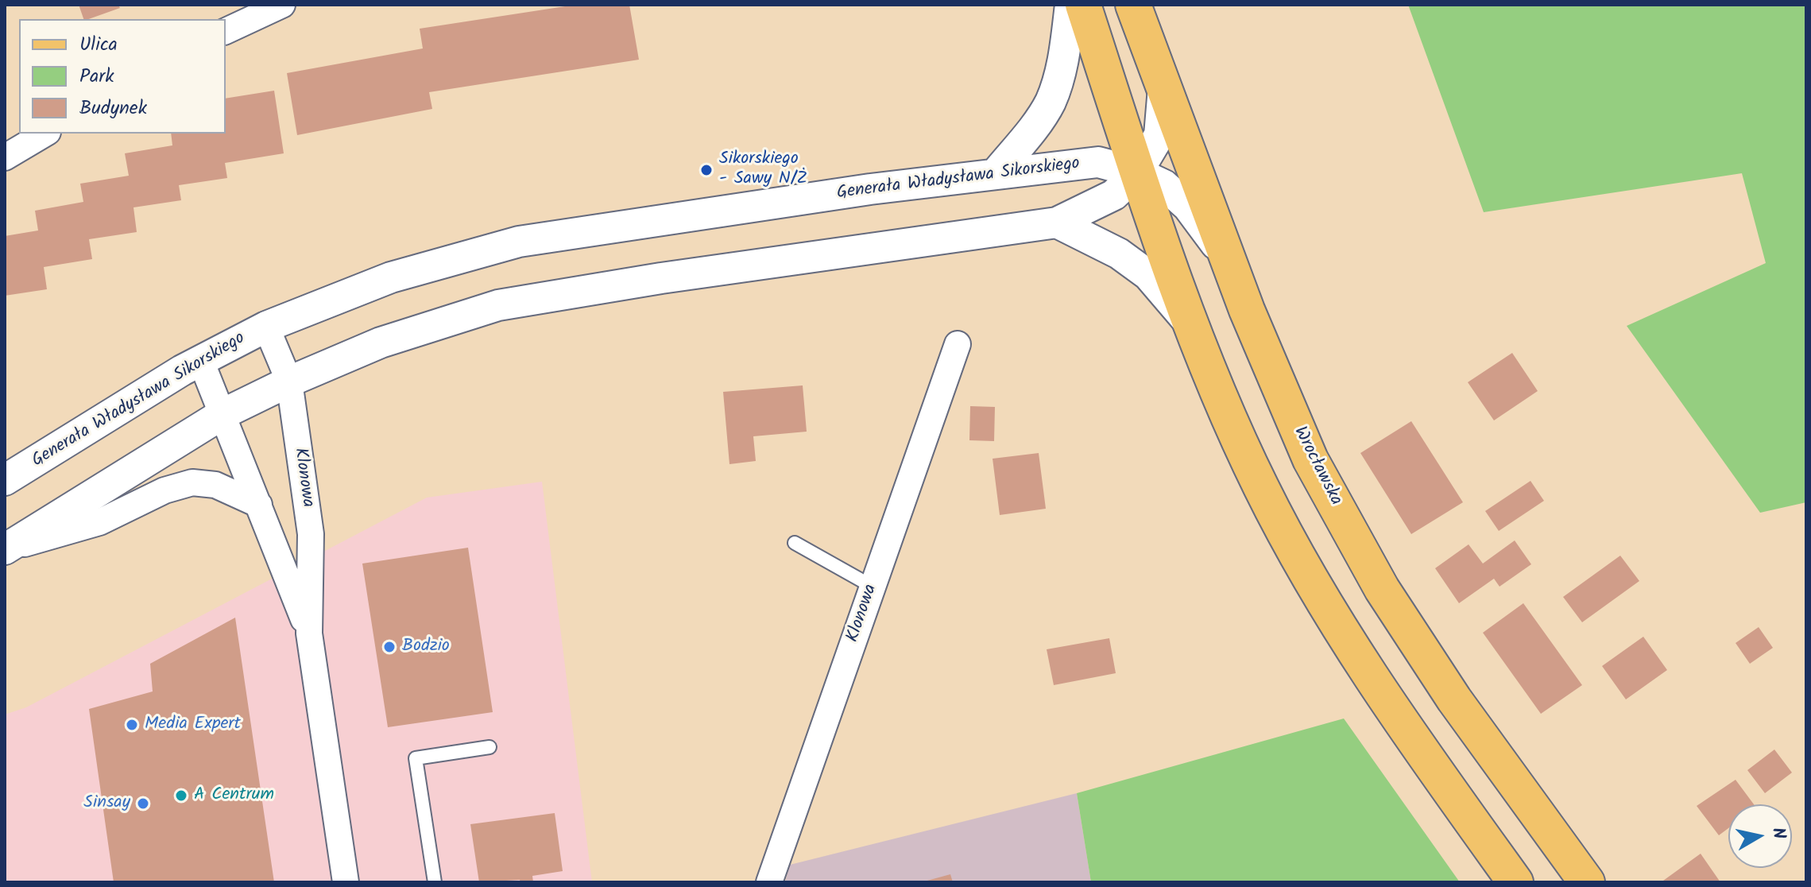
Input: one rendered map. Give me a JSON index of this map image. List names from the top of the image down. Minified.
{"streets":{"main road":["Wrocławska"],"street":["Generała Władysława Sikorskiego","Klonowa"]},"crossings":[["Generała Władysława Sikorskiego","Wrocławska"],["Generała Władysława Sikorskiego","Klonowa"]],"places":["Sikorskiego - Sawy N/Ż","Bodzio","Media Expert","A Centrum","Sinsay"],"legend":["Ulica","Park","Budynek"],"north":"right"}
